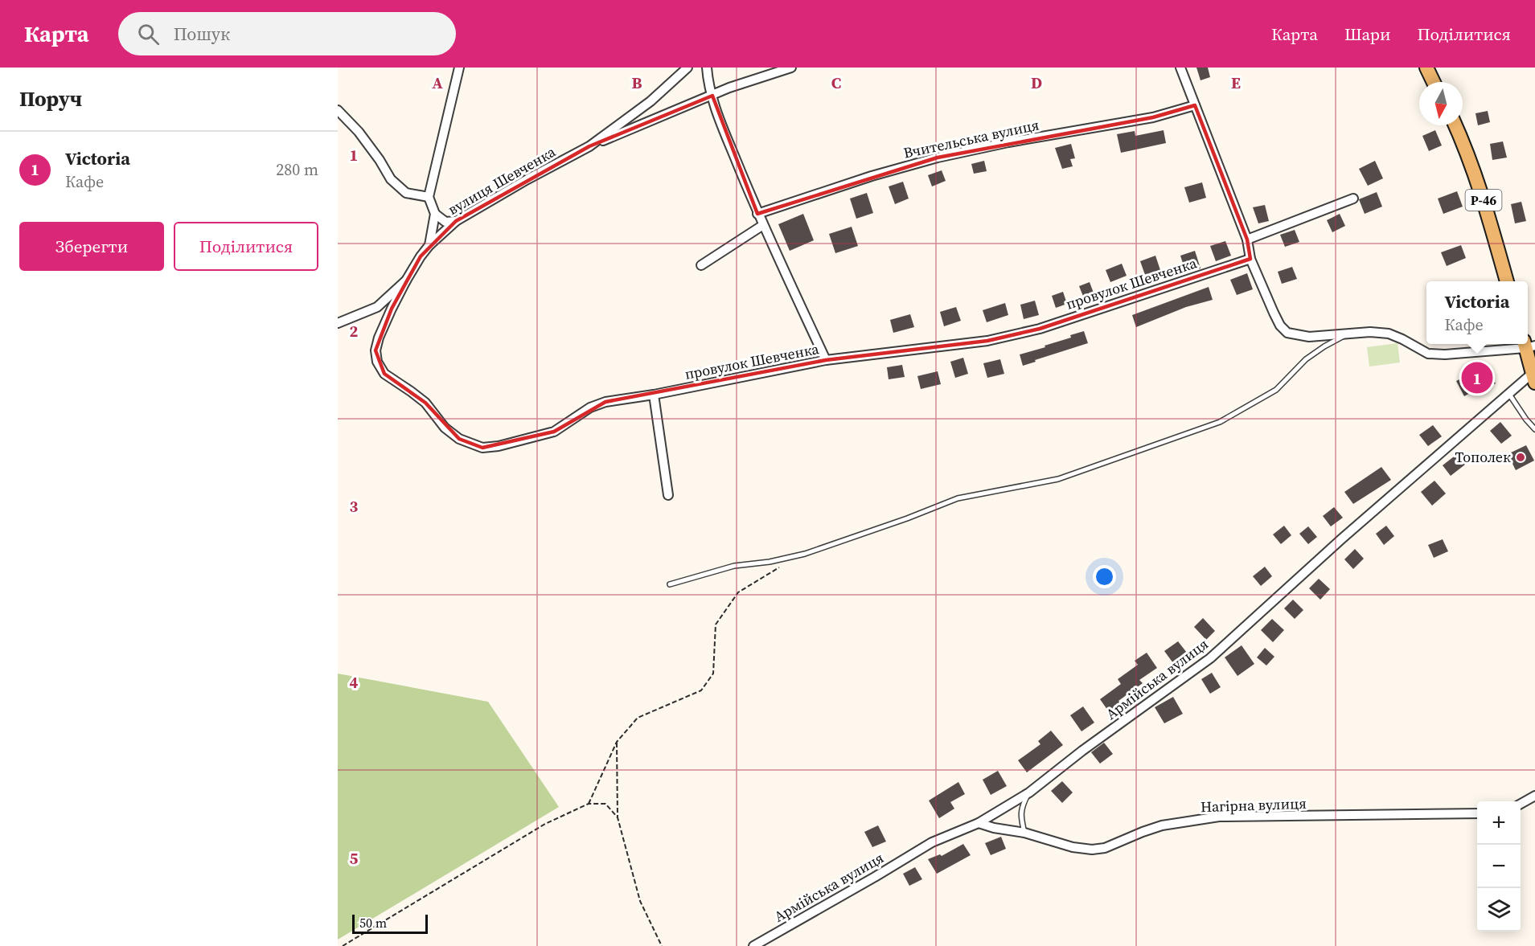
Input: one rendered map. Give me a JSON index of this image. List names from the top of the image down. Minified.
{"streets":{"main road":["Р-46"],"street":["Вчительська вулиця","вулиця Шевченка","провулок Шевченка","Армійська вулиця","Нагірна вулиця"]},"crossings":[["вулиця Шевченка","провулок Шевченка"],["Армійська вулиця","Нагірна вулиця"]],"places":["Тополек"],"scale_bar":"50 m","north":"bottom","page":{"header":"Карта","search":"Пошук","nav":["Карта","Шари","Поділитися"],"heading":"Поруч","list":[{"mark":"1","name":"Victoria","note":"Кафе","value":"280 m"}],"buttons":["Зберегти","Поділитися"],"popup":["Victoria","Кафе"],"pins":"1","map_buttons":["+","−"],"scale":"50 m"},"grid":{"columns":["A","B","C","D","E"],"rows":["1","2","3","4","5"]}}
